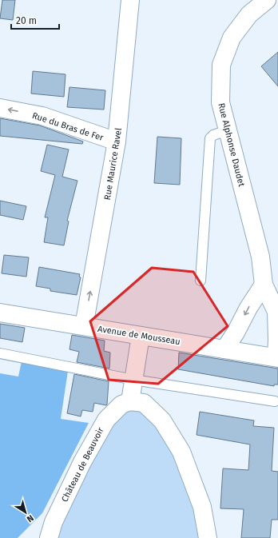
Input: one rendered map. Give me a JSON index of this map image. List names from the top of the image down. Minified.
{"streets":{"street":["Rue du Bras de Fer","Rue Alphonse Daudet","Rue Maurice Ravel","Avenue de Mousseau","Château de Beauvoir"]},"crossings":[["Rue du Bras de Fer","Rue Maurice Ravel"],["Rue Alphonse Daudet","Avenue de Mousseau"],["Rue Maurice Ravel","Avenue de Mousseau"]],"one_way":["Rue du Bras de Fer","Rue Maurice Ravel"],"scale_bar":"20 m","north":"bottom right"}
